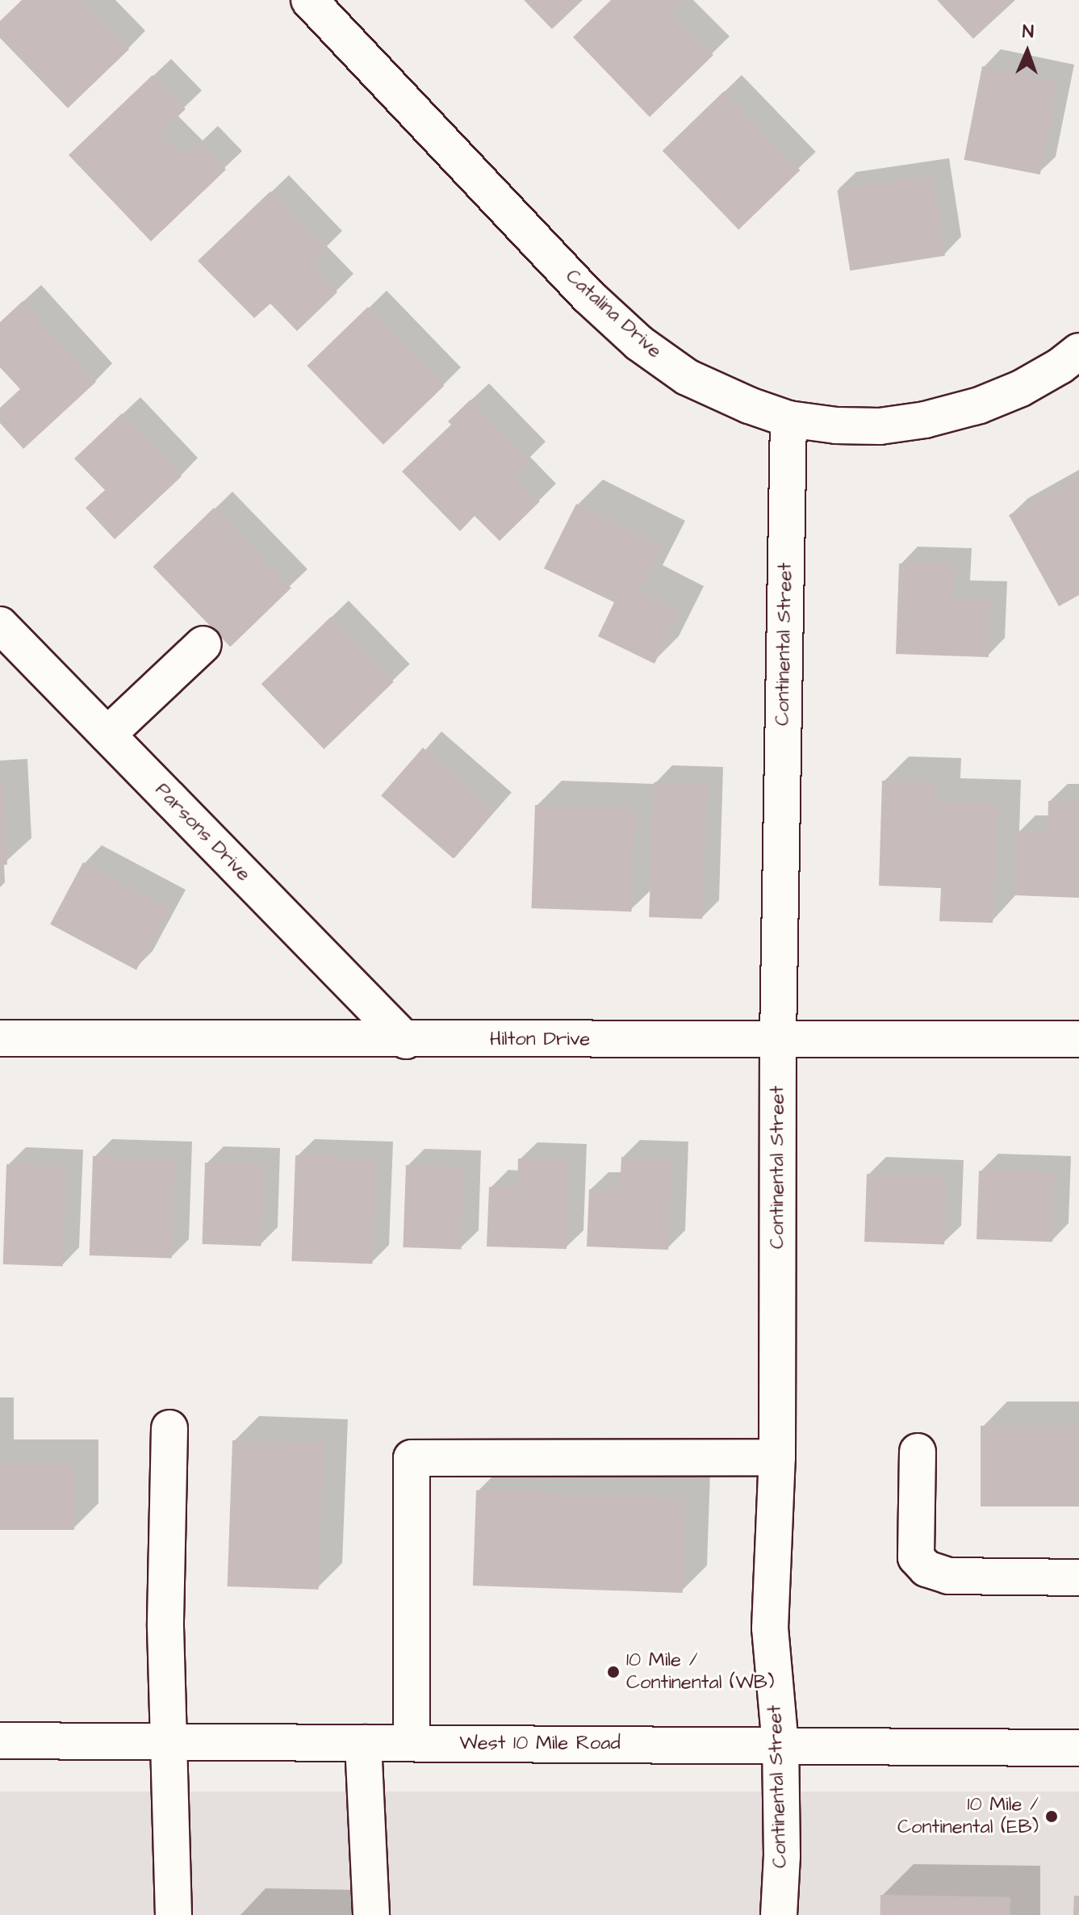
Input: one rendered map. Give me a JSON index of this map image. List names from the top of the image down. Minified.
{"streets":{"street":["Catalina Drive","Continental Street","Parsons Drive","Hilton Drive","West 10 Mile Road"]},"crossings":[["Catalina Drive","Continental Street"],["Continental Street","Hilton Drive"],["Continental Street","West 10 Mile Road"],["Parsons Drive","Hilton Drive"]],"places":["10 Mile / Continental (WB)","10 Mile / Continental (EB)"],"north":"top"}
